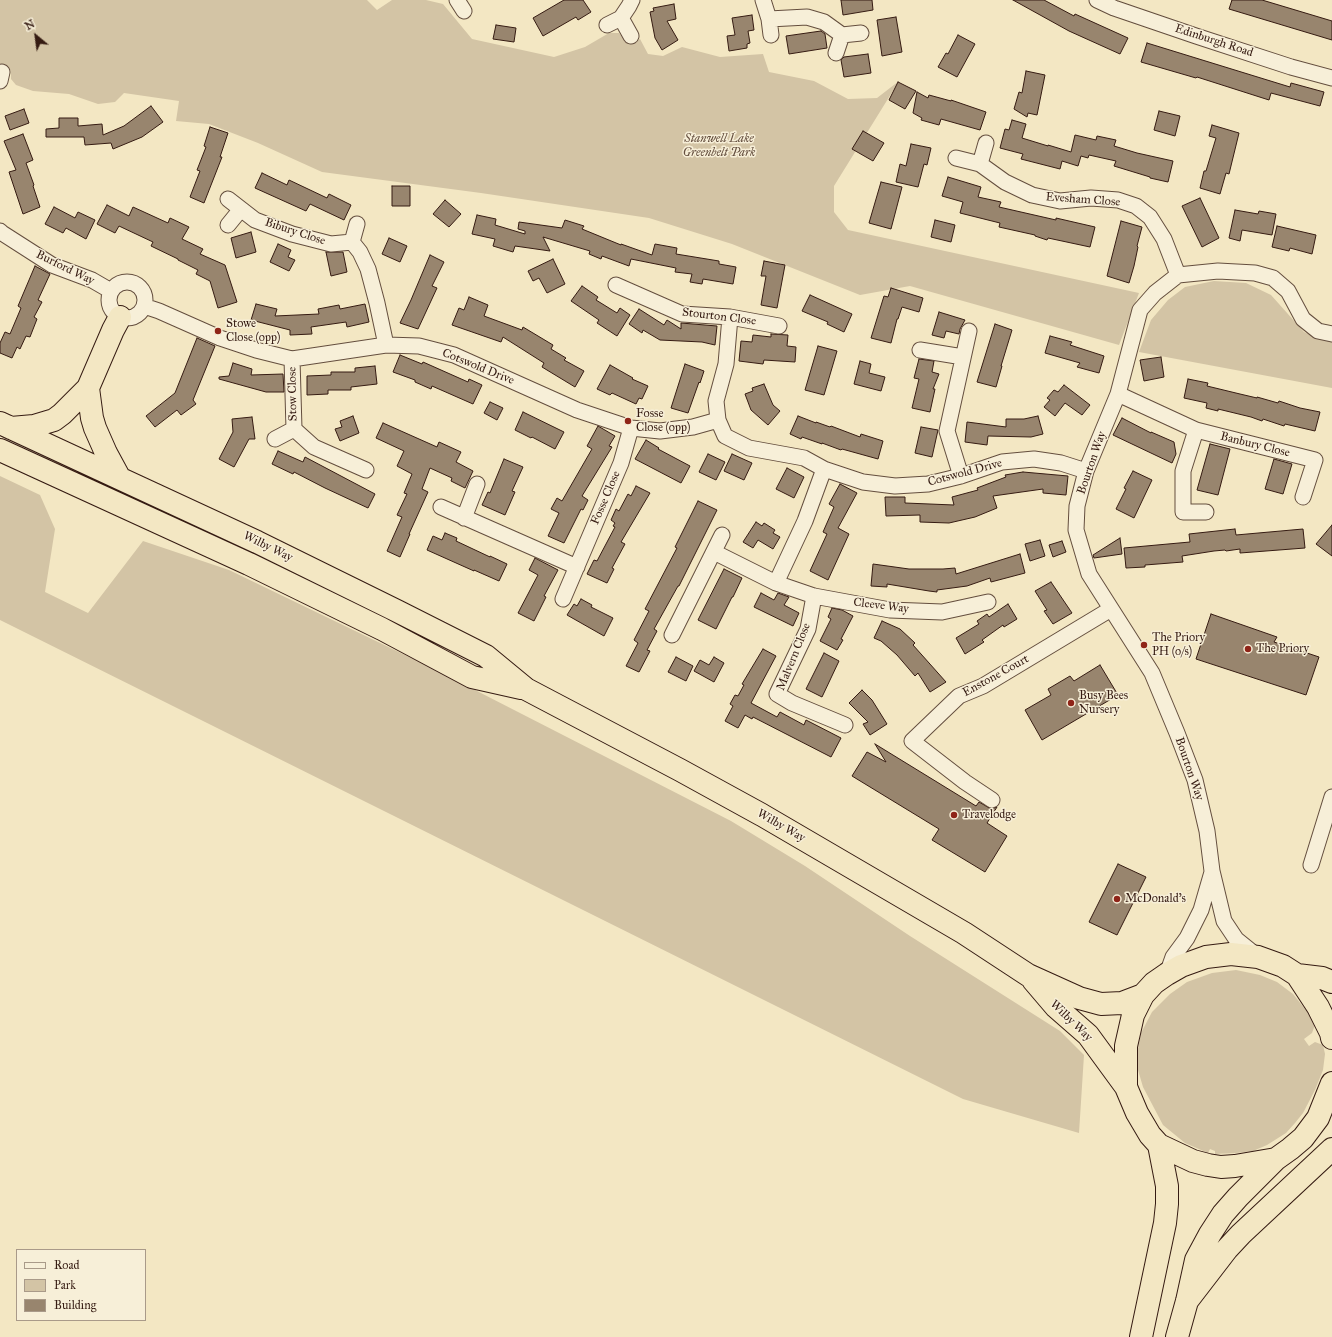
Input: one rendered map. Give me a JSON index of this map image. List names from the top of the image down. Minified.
{"streets":{"highway":["Wilby Way"],"street":["Edinburgh Road","Evesham Close","Bibury Close","Burford Way","Stourton Close","Cotswold Drive","Stow Close","Banbury Close","Bourton Way","Fosse Close","Cleeve Way","Malvern Close","Enstone Court"]},"crossings":[["Evesham Close","Bourton Way"],["Burford Way","Cotswold Drive"],["Stourton Close","Cotswold Drive"],["Cotswold Drive","Stow Close"],["Cotswold Drive","Bourton Way"],["Cotswold Drive","Fosse Close"],["Banbury Close","Bourton Way"],["Bourton Way","Enstone Court"],["Cleeve Way","Malvern Close"]],"parks":["Stanwell Lake Greenbelt Park"],"places":["Stowe Close (opp)","Fosse Close (opp)","The Priory PH (o/s)","The Priory","Busy Bees Nursery","Travelodge","McDonald's"],"legend":["Road","Park","Building"],"north":"top left"}
